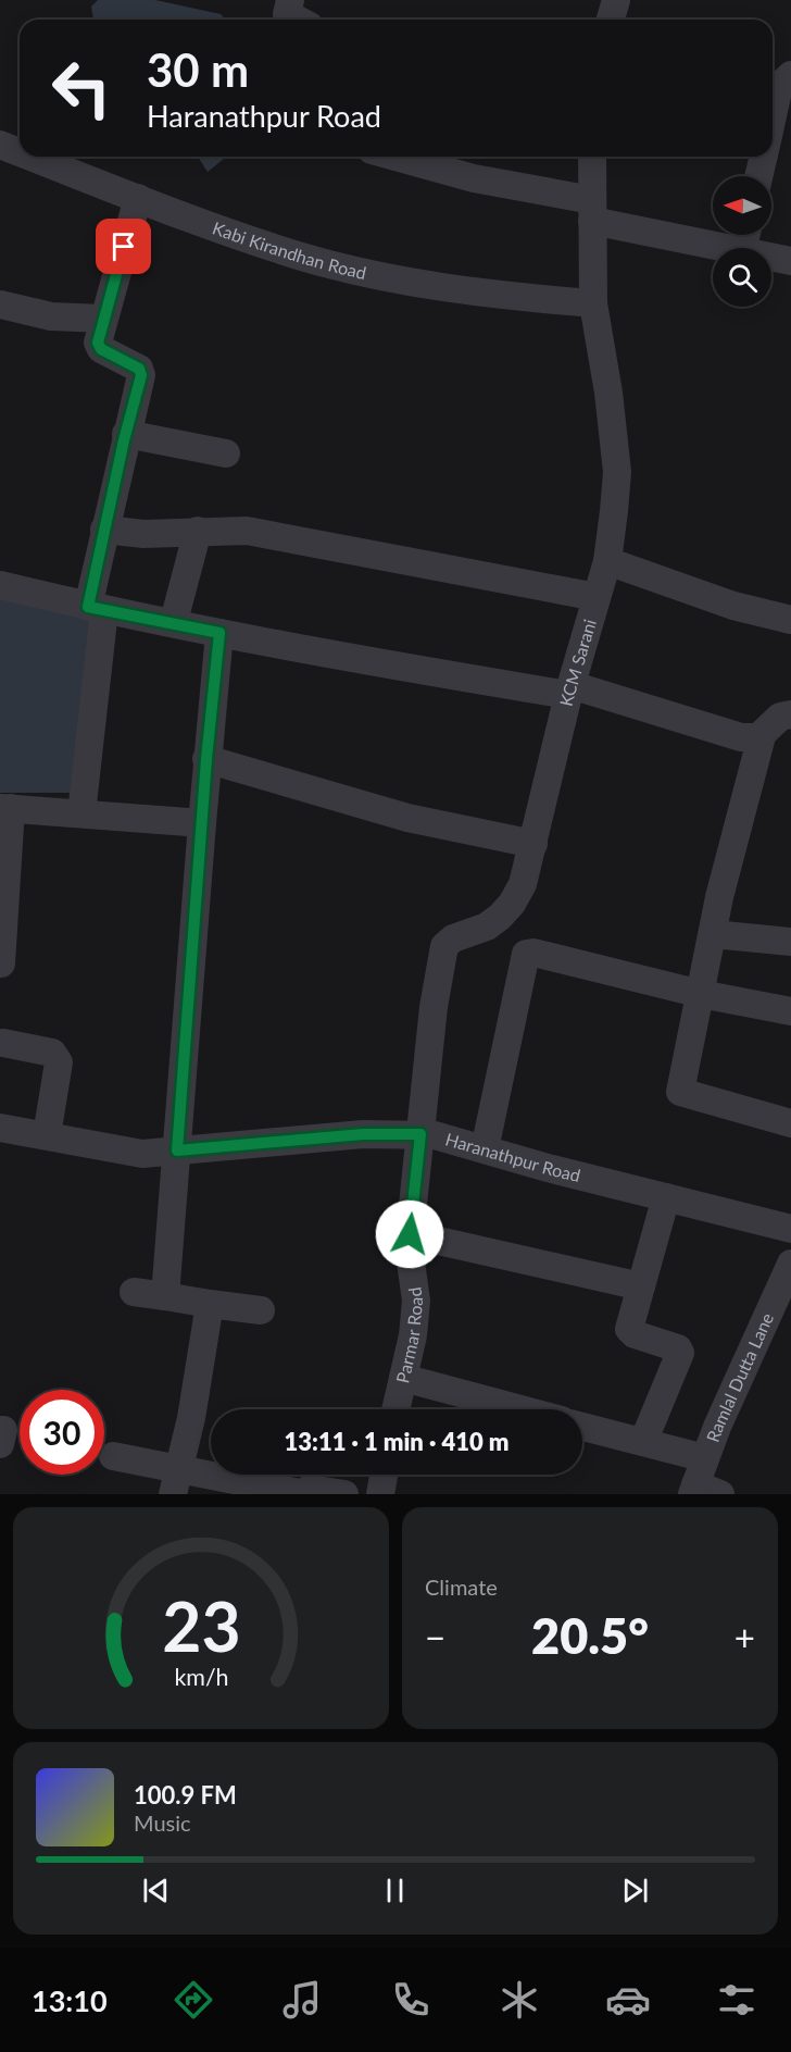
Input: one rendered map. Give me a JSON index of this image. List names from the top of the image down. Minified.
{"streets":{"street":["Kabi Kirandhan Road","KCM Sarani","Haranathpur Road","Parmar Road","Ramlal Dutta Lane"]},"crossings":[["Kabi Kirandhan Road","KCM Sarani"],["KCM Sarani","Haranathpur Road"],["KCM Sarani","Parmar Road"],["Haranathpur Road","Parmar Road"]],"north":"left","page":{"turn":["30 m","Haranathpur Road"],"limit":"30","trip":"13:11 · 1 min · 410 m","tile":"Climate","heat":["−","20.5°","+"],"song":["100.9 FM","Music"],"tabs":"13:10","gauge":["23","km/h"]}}
